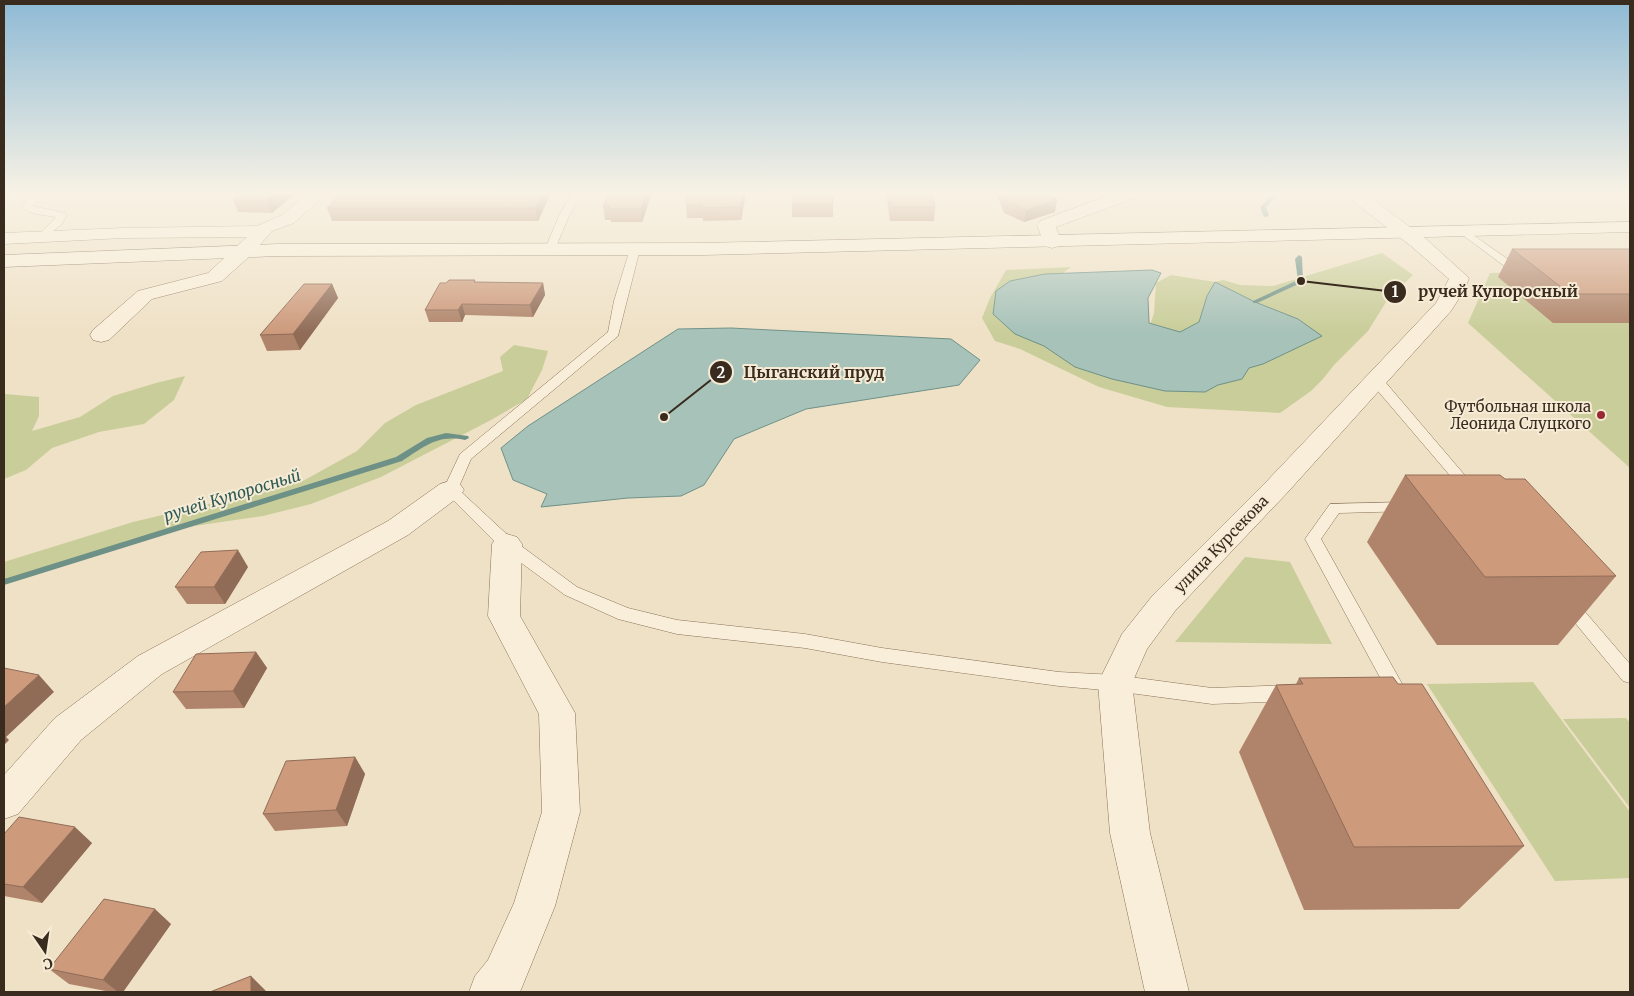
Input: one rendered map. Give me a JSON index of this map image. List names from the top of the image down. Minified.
{"streets":{"street":["улица Курсекова"]},"water":["ручей Купоросный"],"places":["ручей Купоросный","Футбольная школа Леонида Слуцкого","Цыганский пруд"],"north":"bottom"}
